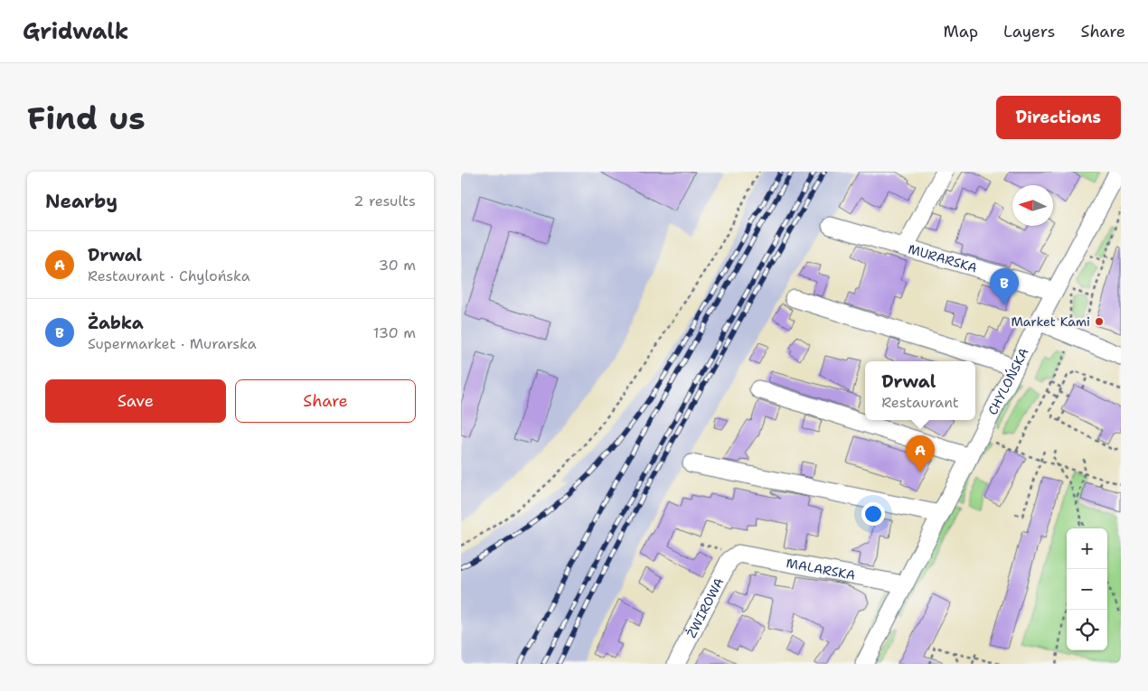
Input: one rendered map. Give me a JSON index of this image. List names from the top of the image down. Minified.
{"streets":{"street":["MURARSKA","CHYLOŃSKA","MALARSKA","ŻWIROWA"]},"crossings":[["MURARSKA","CHYLOŃSKA"],["CHYLOŃSKA","MALARSKA"],["MALARSKA","ŻWIROWA"]],"places":["Market Kami"],"north":"left","page":{"header":"Gridwalk","nav":["Map","Layers","Share"],"buttons":["Directions",["Save","Share"]],"title":"Find us","heading":["Nearby","2 results"],"list":[{"mark":"A","name":"Drwal","note":"Restaurant · Chylońska","value":"30 m"},{"mark":"B","name":"Żabka","note":"Supermarket · Murarska","value":"130 m"}],"pins":["B","A"],"popup":["Drwal","Restaurant"],"map_buttons":["+","−"]}}
